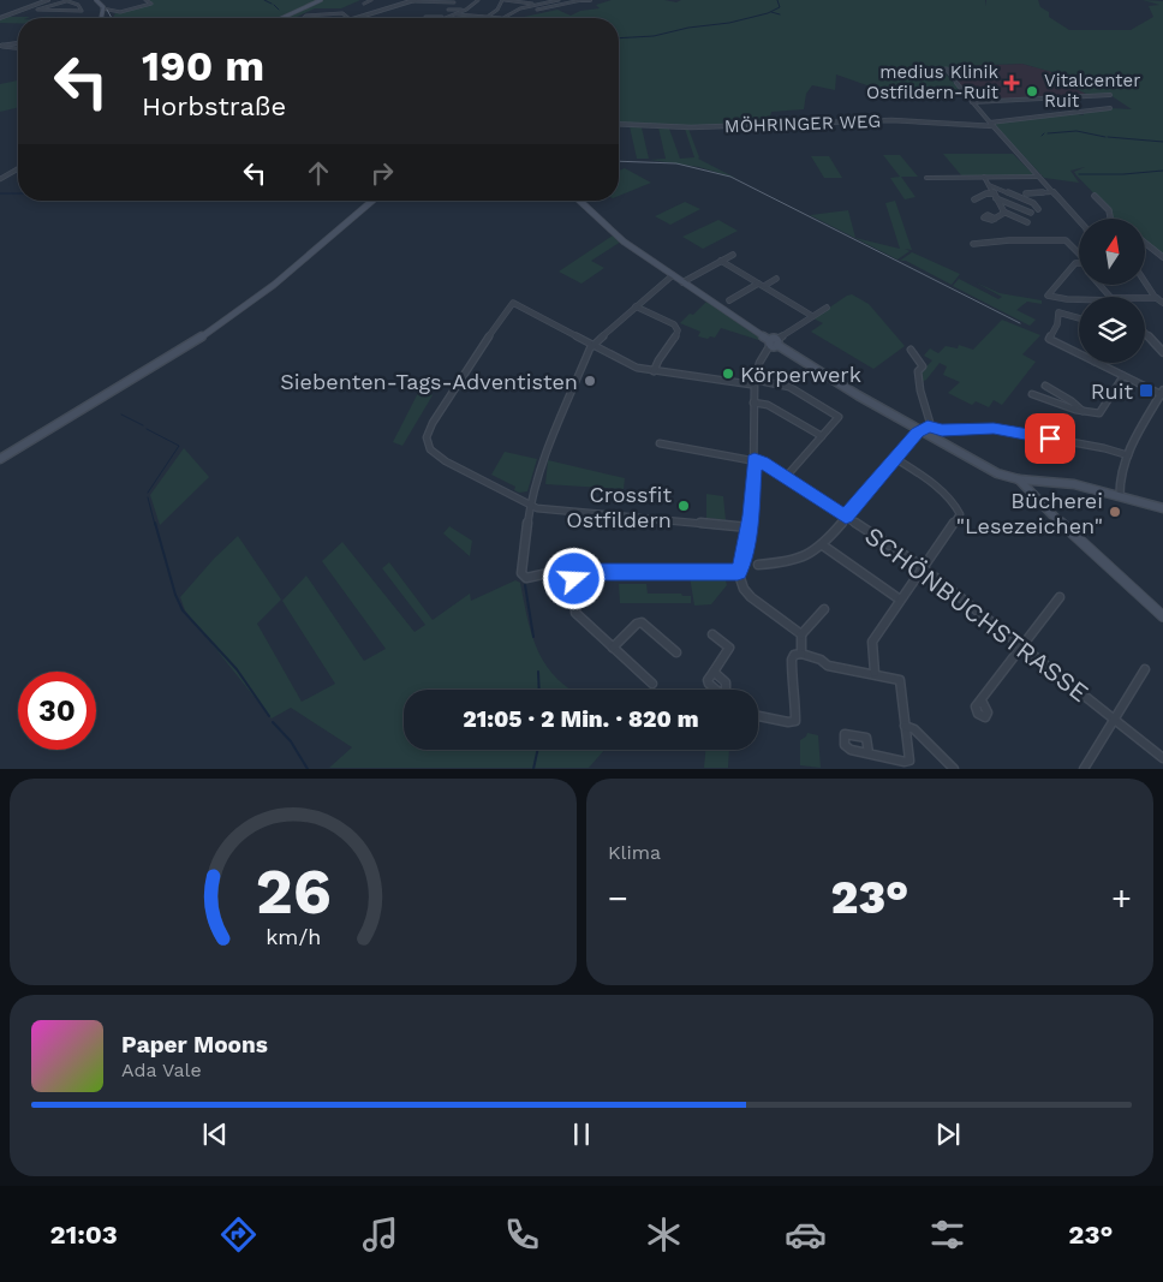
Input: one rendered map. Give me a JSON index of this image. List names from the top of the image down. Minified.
{"streets":{"street":["MÖHRINGER WEG","SCHÖNBUCHSTRASSE"]},"places":{"health":["medius Klinik Ostfildern-Ruit"],"other":["Vitalcenter Ruit","Körperwerk","Siebenten-Tags-Adventisten","Crossfit Ostfildern","Bücherei \"Lesezeichen\""],"transit":["Ruit"]},"north":"top","page":{"turn":["190 m","Horbstraße"],"limit":"30","trip":"21:05 · 2 Min. · 820 m","tile":"Klima","heat":["−","23°","+"],"song":["Paper Moons","Ada Vale"],"tabs":["21:03","23°"],"gauge":["26","km/h"]}}
